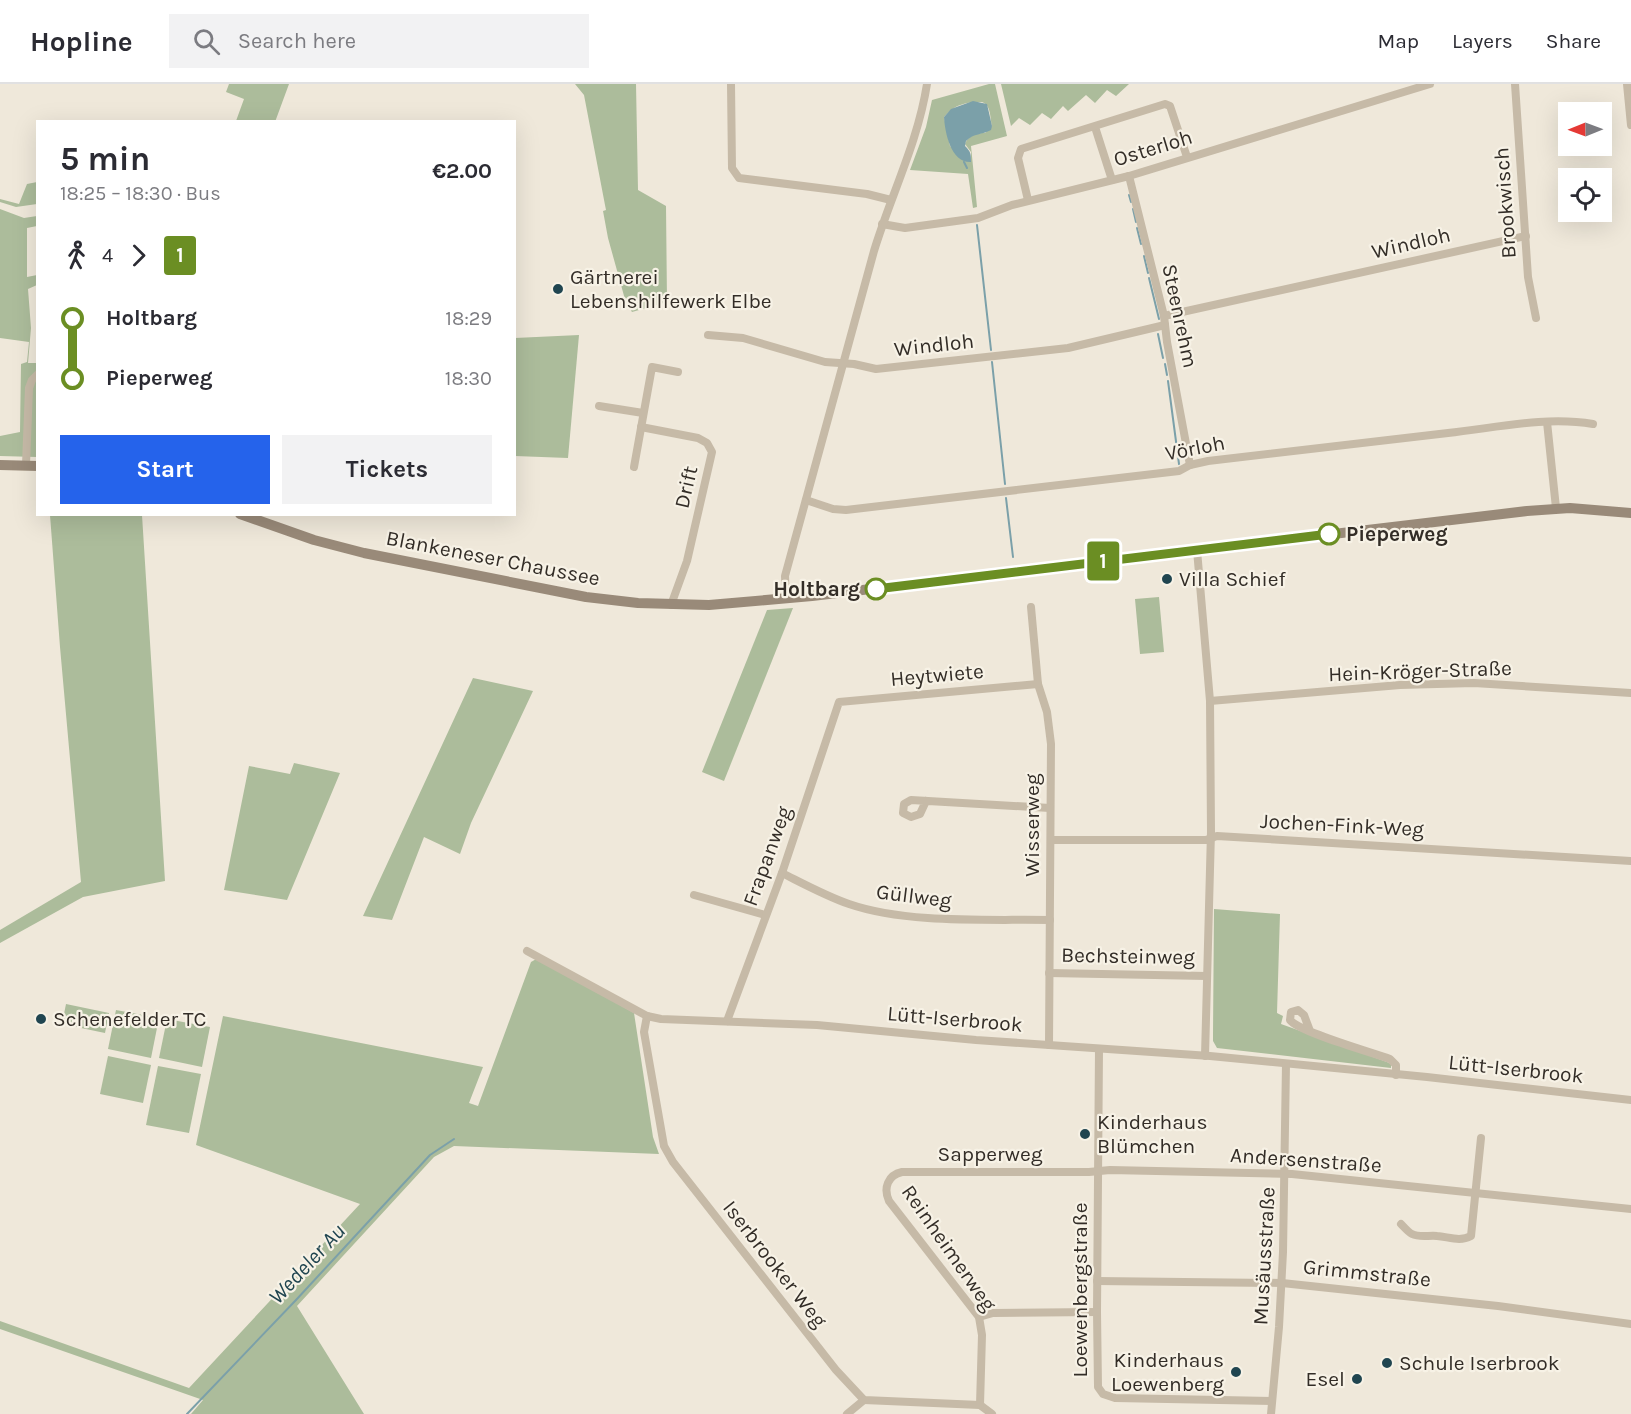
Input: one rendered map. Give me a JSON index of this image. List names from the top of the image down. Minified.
{"streets":{"main road":["Blankeneser Chaussee"],"street":["Osterloh","Brookwisch","Windloh","Steenrehm","Vörloh","Drift","Hein-Kröger-Straße","Heytwiete","Wisserweg","Jochen-Fink-Weg","Frapanweg","Güllweg","Bechsteinweg","Lütt-Iserbrook","Sapperweg","Andersenstraße","Reinheimerweg","Musäusstraße","Iserbrooker Weg","Grimmstraße","Loewenbergstraße"]},"crossings":[["Osterloh","Steenrehm"],["Brookwisch","Windloh"],["Windloh","Steenrehm"],["Steenrehm","Vörloh"],["Drift","Blankeneser Chaussee"],["Heytwiete","Wisserweg"],["Heytwiete","Frapanweg"],["Wisserweg","Jochen-Fink-Weg"],["Wisserweg","Güllweg"],["Wisserweg","Bechsteinweg"],["Wisserweg","Lütt-Iserbrook"],["Frapanweg","Güllweg"],["Frapanweg","Lütt-Iserbrook"],["Lütt-Iserbrook","Musäusstraße"],["Lütt-Iserbrook","Iserbrooker Weg"],["Lütt-Iserbrook","Loewenbergstraße"],["Sapperweg","Andersenstraße"],["Sapperweg","Reinheimerweg"],["Sapperweg","Loewenbergstraße"],["Andersenstraße","Musäusstraße"],["Andersenstraße","Loewenbergstraße"],["Musäusstraße","Grimmstraße"],["Musäusstraße","Loewenbergstraße"],["Grimmstraße","Loewenbergstraße"]],"water":["Wedeler Au"],"places":["Gärtnerei Lebenshilfewerk Elbe","Pieperweg","Villa Schief","Holtbarg","Schenefelder TC","Kinderhaus Blümchen","Schule Iserbrook","Kinderhaus Loewenberg","Esel"],"lines":["bus line 1"],"north":"left","page":{"header":"Hopline","search":"Search here","nav":["Map","Layers","Share"],"on_map":"1","heading":["5 min","18:25 – 18:30 · Bus","€2.00"],"legs":["4","1"],"list":[{"name":"Holtbarg","value":"18:29"},{"name":"Pieperweg","value":"18:30"}],"buttons":["Start","Tickets"]}}
